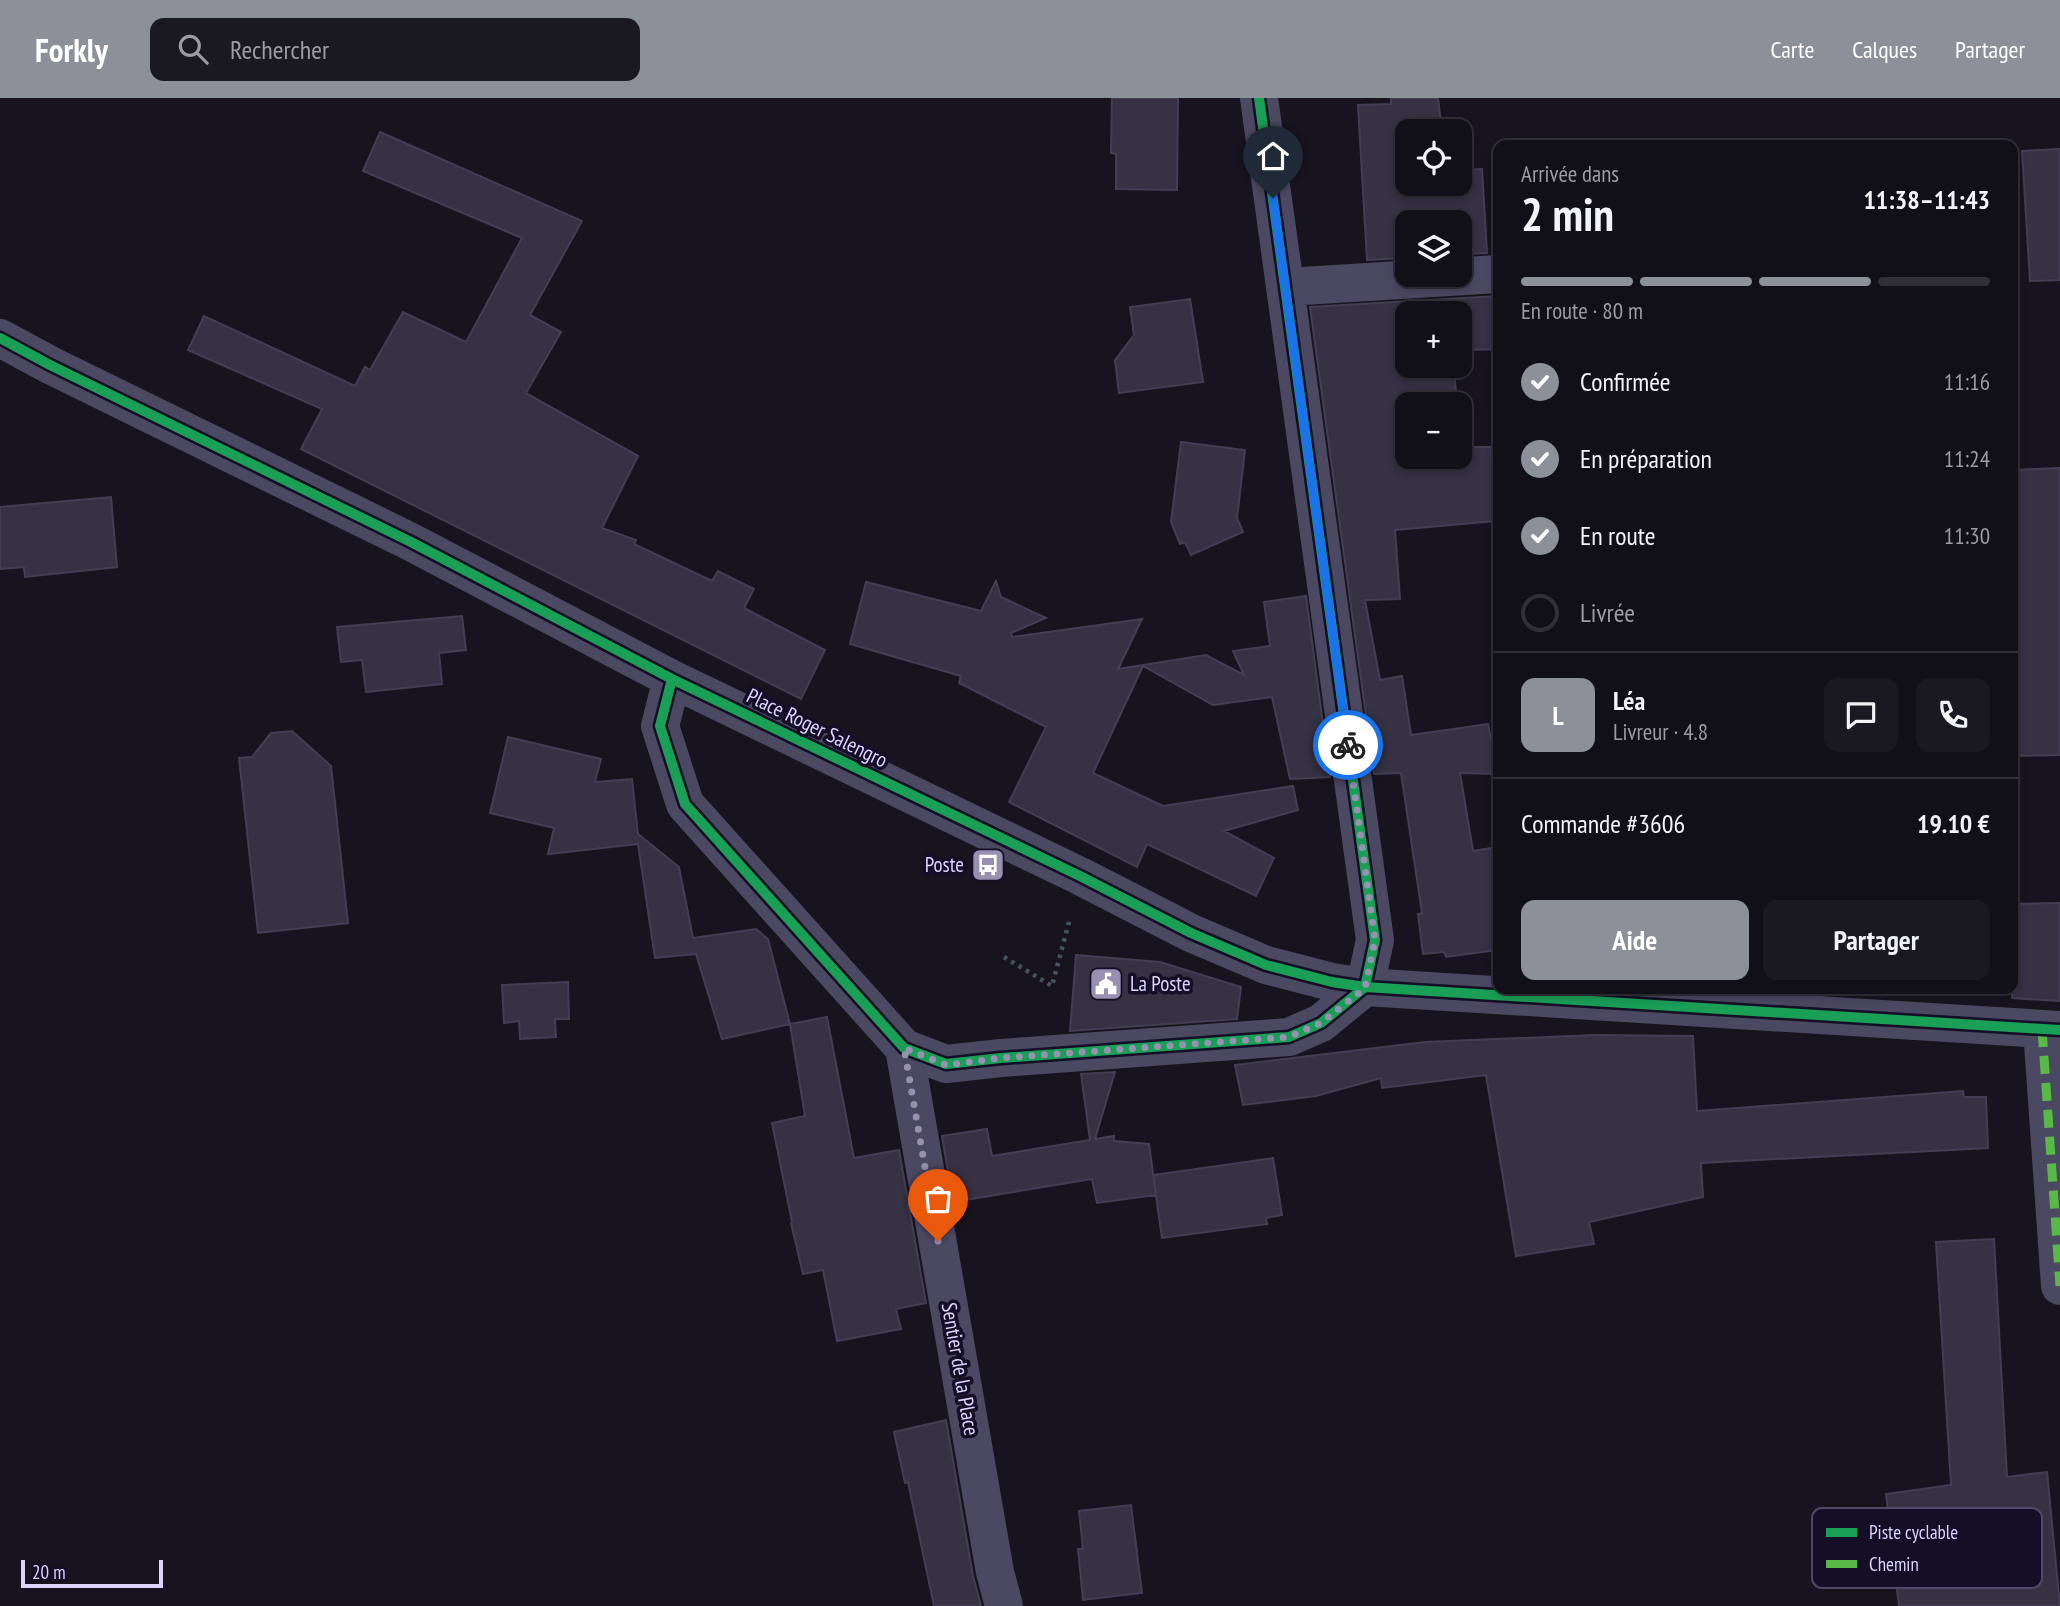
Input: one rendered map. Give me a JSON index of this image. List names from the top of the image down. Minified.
{"streets":{"street":["Place Roger Salengro","Sentier de la Place"]},"places":{"bus stop":["Poste"],"public building":["La Poste"]},"legend":["Piste cyclable","Chemin"],"scale_bar":"20 m","page":{"header":"Forkly","search":"Rechercher","nav":["Carte","Calques","Partager"],"map_buttons":["+","−"],"heading":["2 min","Arrivée dans","11:38–11:43"],"panel":["Léa","Livreur · 4.8","Commande #3606","19.10 €"],"bar":"En route · 80 m","list":[["Confirmée","11:16"],["En préparation","11:24"],["En route","11:30"],"Livrée"],"round":"L","buttons":["Aide","Partager"],"scale":"20 m"}}
